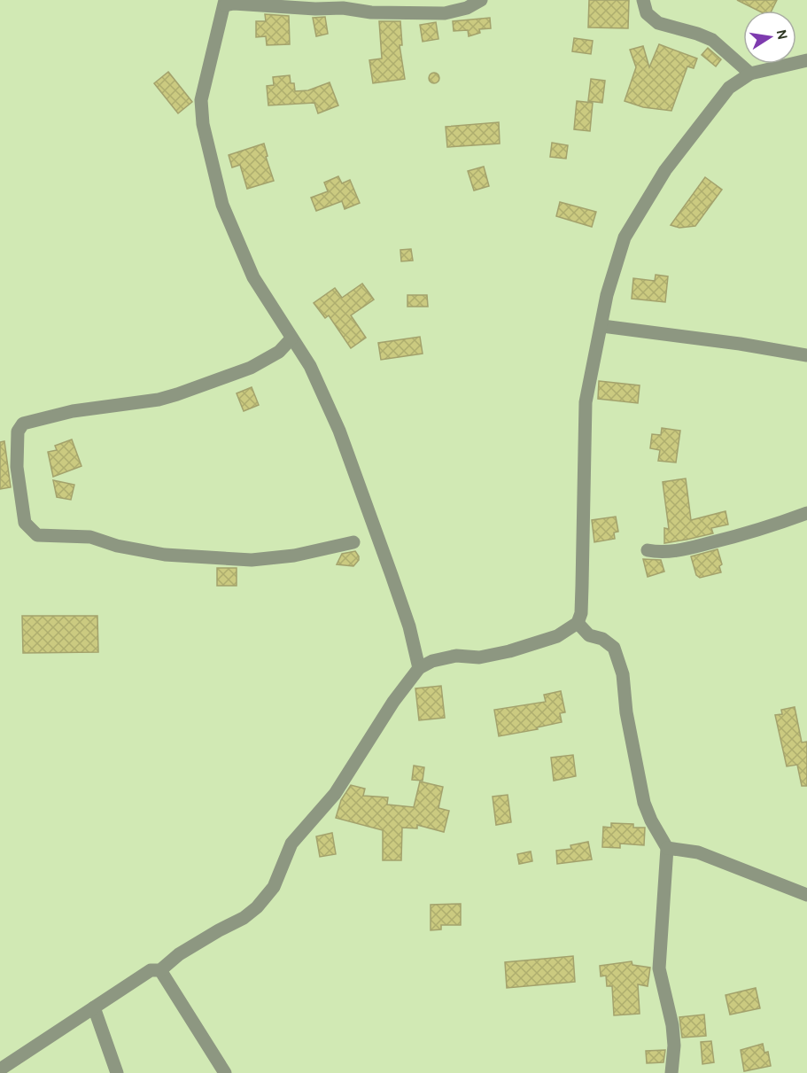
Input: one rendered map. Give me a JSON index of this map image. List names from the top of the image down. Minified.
{"north":"right"}
